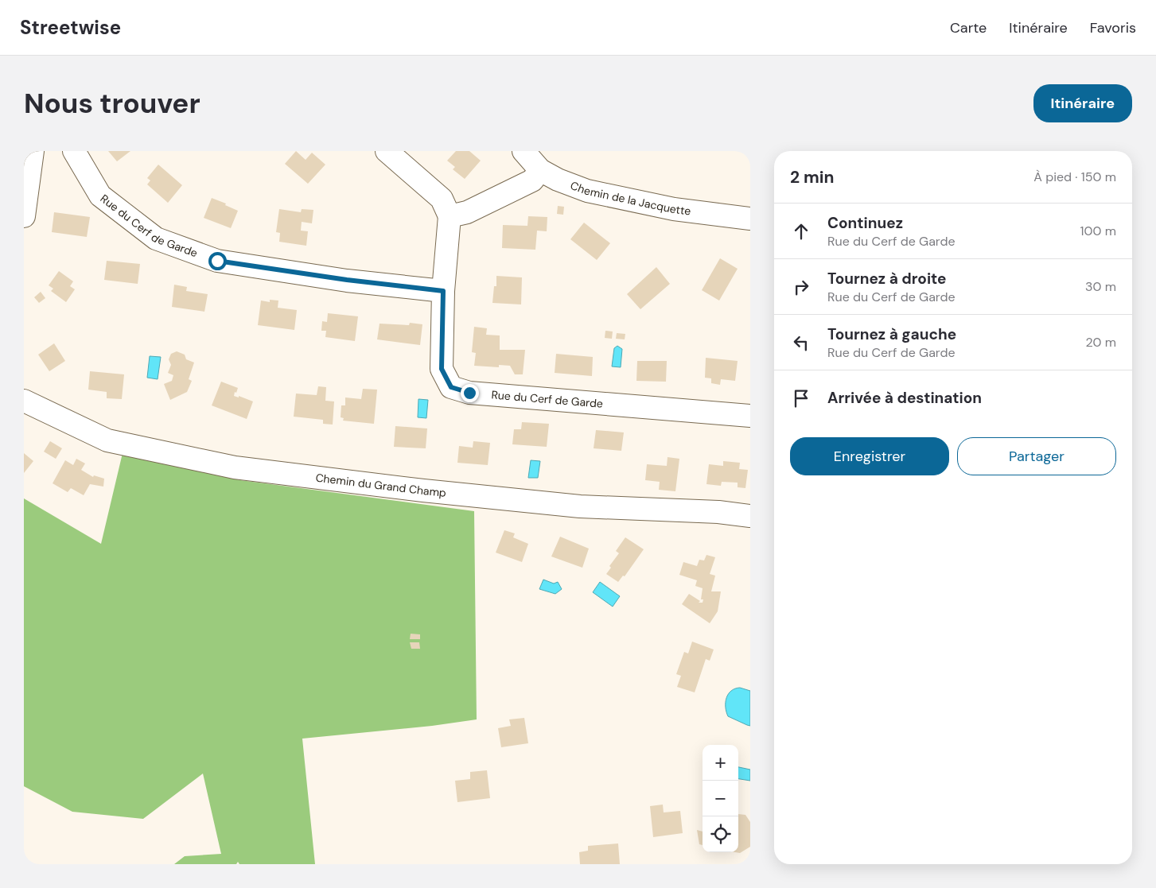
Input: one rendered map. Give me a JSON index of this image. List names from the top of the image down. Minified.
{"streets":{"street":["Chemin de la Jacquette","Rue du Cerf de Garde","Chemin du Grand Champ"]},"page":{"header":"Streetwise","nav":["Carte","Itinéraire","Favoris"],"buttons":["Itinéraire",["Enregistrer","Partager"]],"title":"Nous trouver","heading":["2 min","À pied · 150 m"],"list":[["Continuez","Rue du Cerf de Garde","100 m"],["Tournez à droite","Rue du Cerf de Garde","30 m"],["Tournez à gauche","Rue du Cerf de Garde","20 m"],"Arrivée à destination"],"map_buttons":["+","−"]}}
